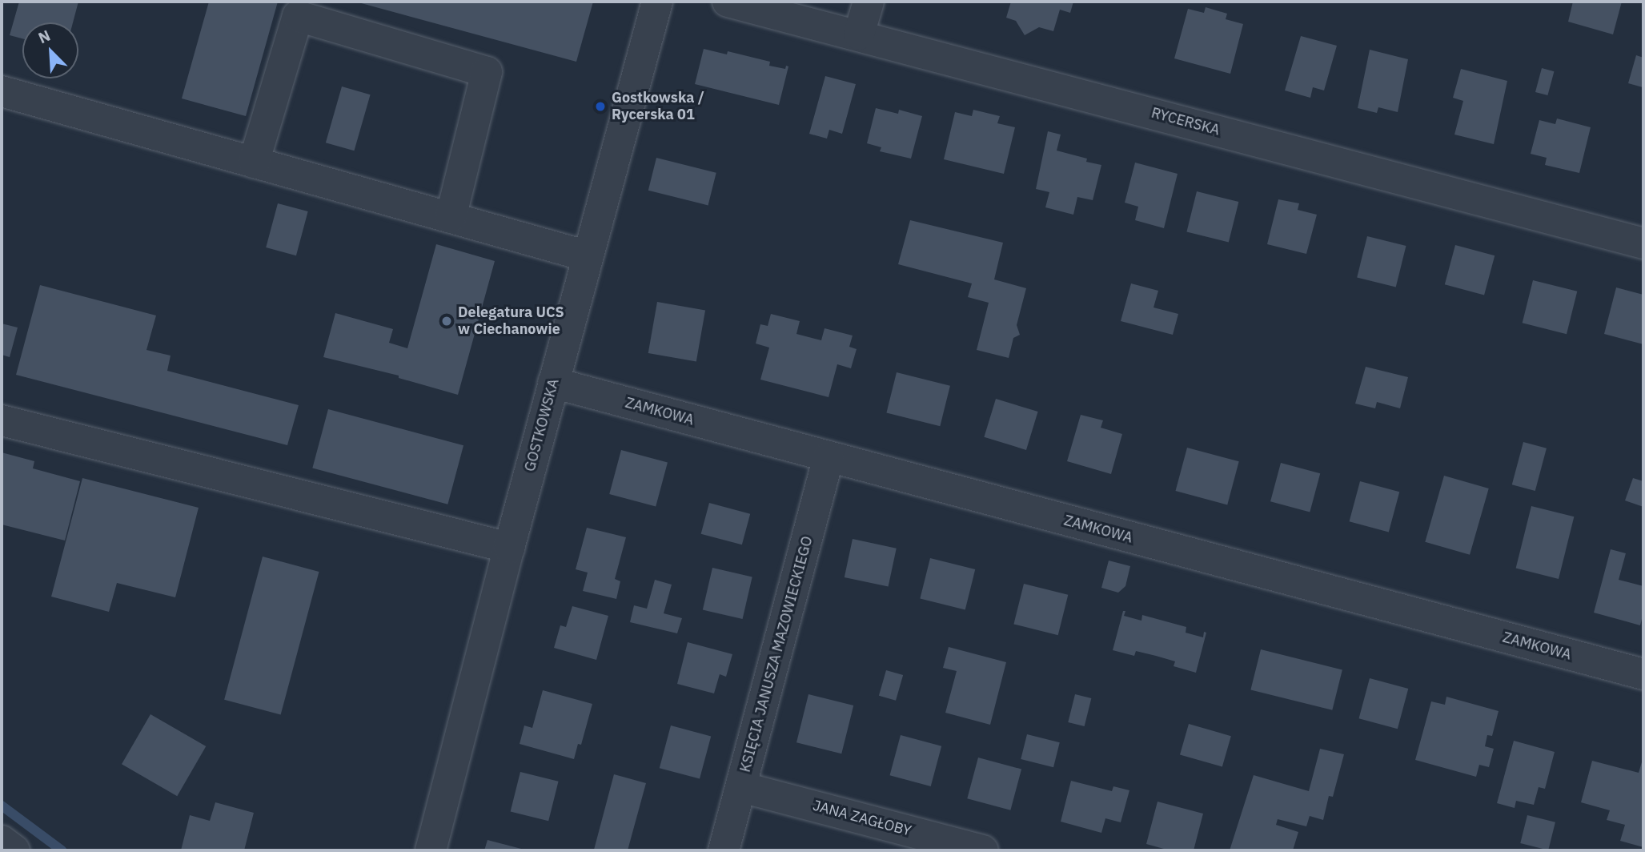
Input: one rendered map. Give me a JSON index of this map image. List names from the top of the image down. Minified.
{"streets":{"street":["RYCERSKA","ZAMKOWA","GOSTKOWSKA","KSIĘCIA JANUSZA MAZOWIECKIEGO","JANA ZAGŁOBY"]},"crossings":[["ZAMKOWA","GOSTKOWSKA"],["ZAMKOWA","KSIĘCIA JANUSZA MAZOWIECKIEGO"],["KSIĘCIA JANUSZA MAZOWIECKIEGO","JANA ZAGŁOBY"]],"places":["Gostkowska / Rycerska 01","Delegatura UCS w Ciechanowie"],"north":"top left"}
